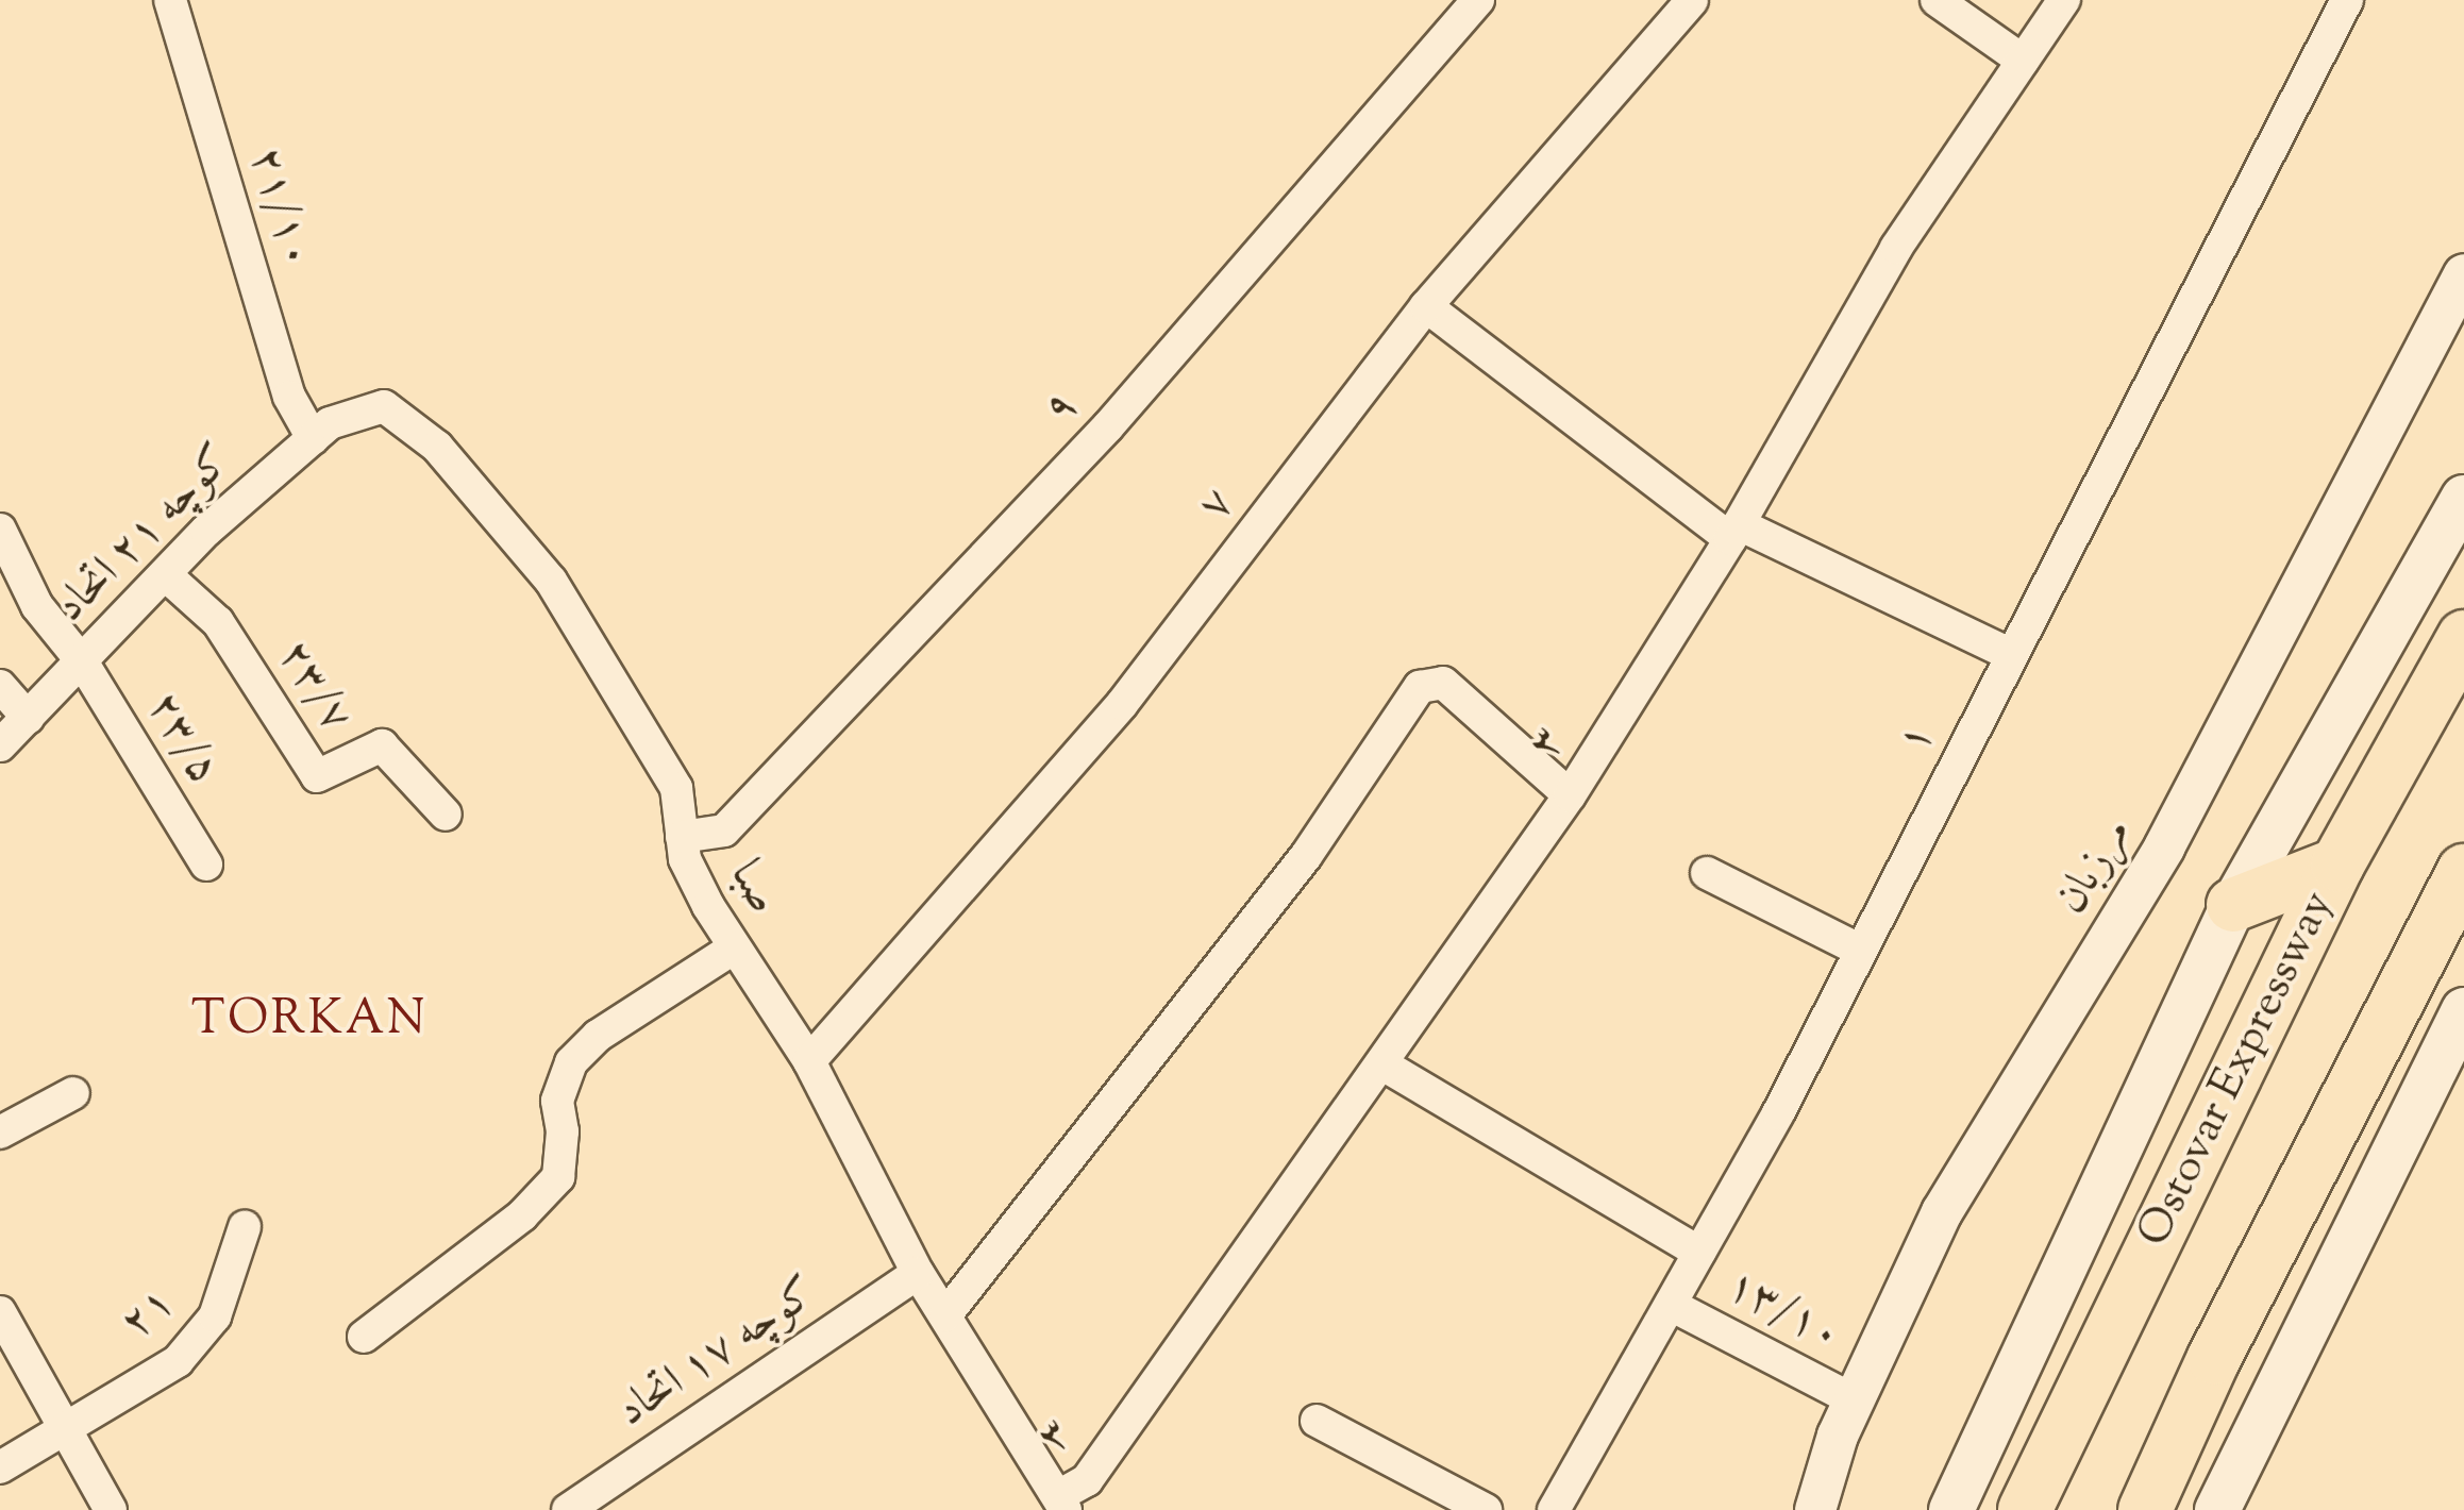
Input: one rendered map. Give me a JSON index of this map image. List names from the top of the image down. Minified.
{"streets":{"highway":["Ostovar Expressway"],"street":["۲۱/۱۰","۹","۷","کوچه ۲۱ اتحاد","۲۳/۷","۲۳/۵","۱","۳","مرزبان","صبا","۱۳/۱۰","۲۱","کوچه ۱۷ اتحاد"]},"crossings":[["۲۱/۱۰","کوچه ۲۱ اتحاد"],["۲۱/۱۰","صبا"],["۹","صبا"],["۷","صبا"],["کوچه ۲۱ اتحاد","۲۳/۷"],["کوچه ۲۱ اتحاد","۲۳/۵"],["کوچه ۲۱ اتحاد","صبا"],["۱","۱۳/۱۰"],["۳","صبا"],["مرزبان","۱۳/۱۰"],["صبا","کوچه ۱۷ اتحاد"]],"districts":["TORKAN"]}
